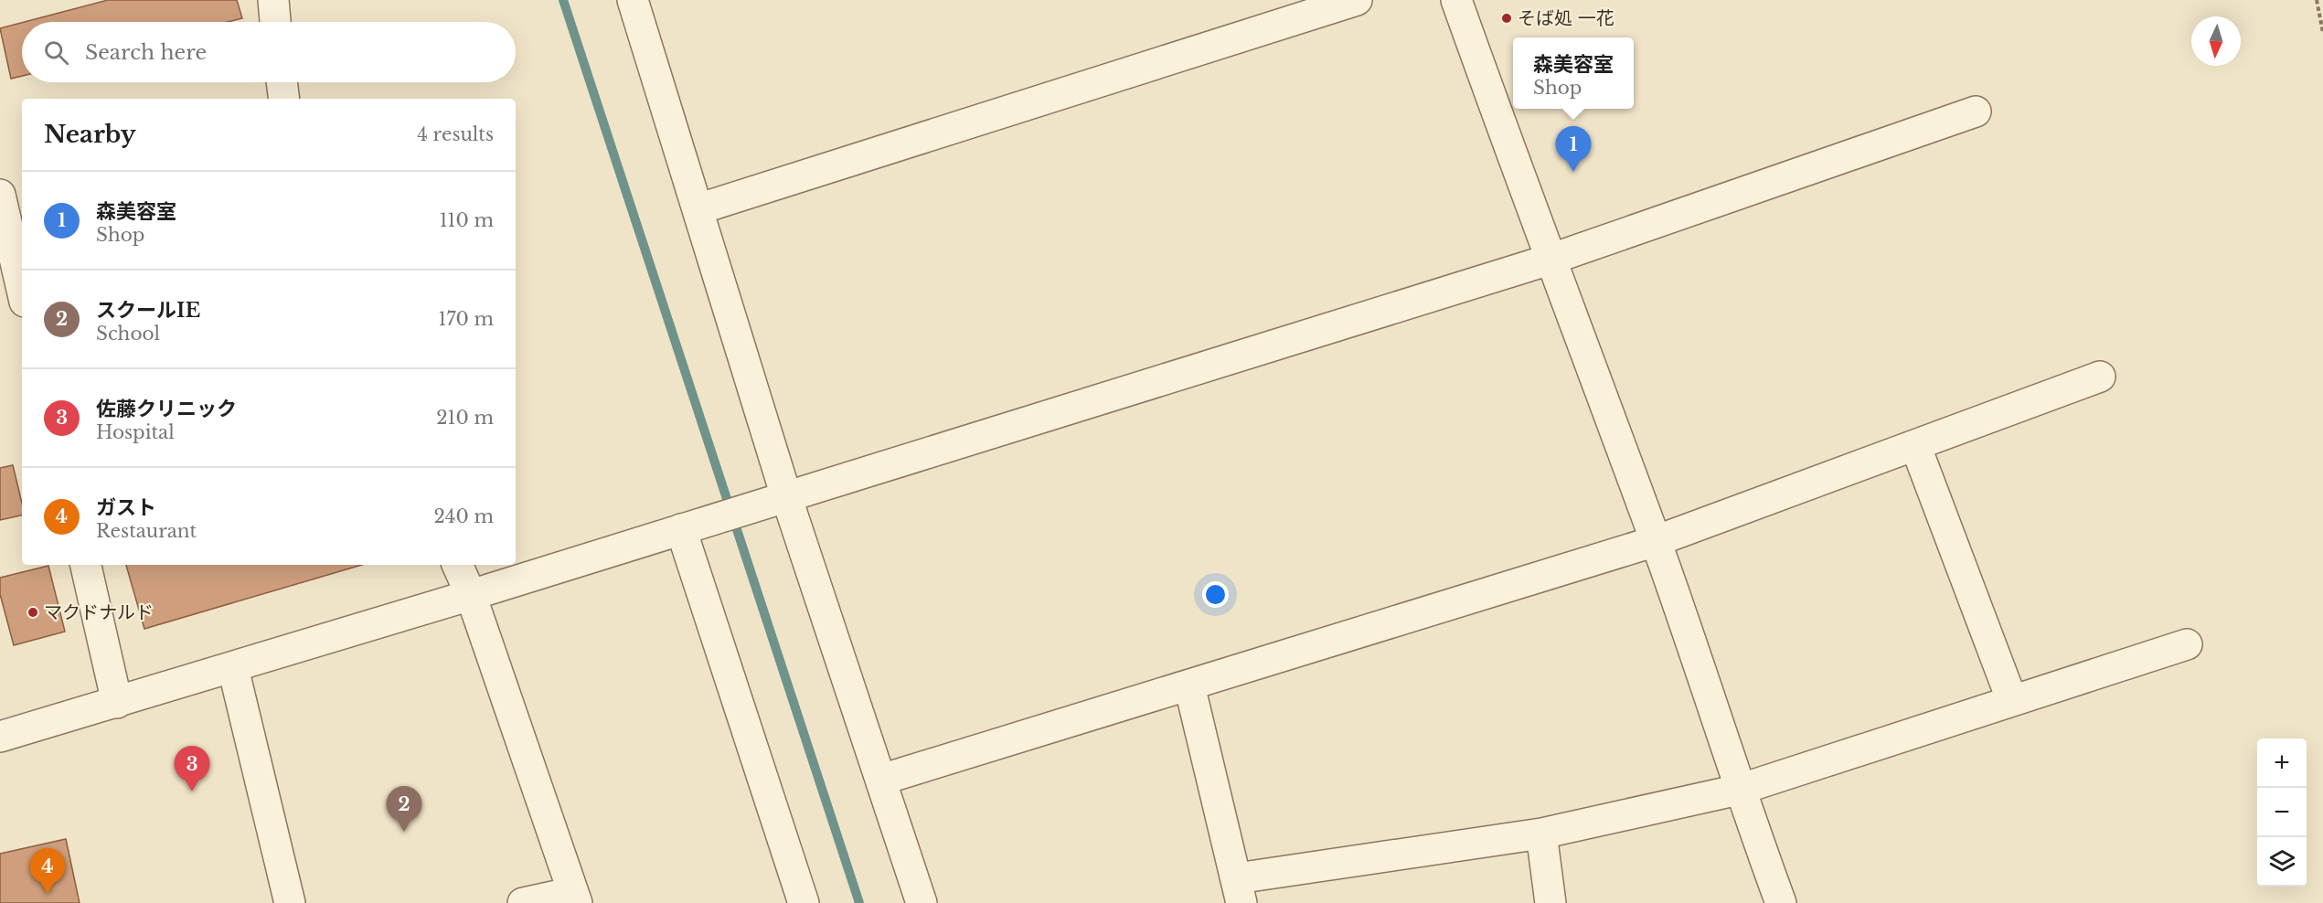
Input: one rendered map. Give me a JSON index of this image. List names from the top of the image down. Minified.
{"places":["そば処 一花","マクドナルド"],"north":"bottom","page":{"search":"Search here","popup":["森美容室","Shop"],"heading":["Nearby","4 results"],"pins":["1","3","2","4"],"list":[{"mark":"1","name":"森美容室","note":"Shop","value":"110 m"},{"mark":"2","name":"スクールIE","note":"School","value":"170 m"},{"mark":"3","name":"佐藤クリニック","note":"Hospital","value":"210 m"},{"mark":"4","name":"ガスト","note":"Restaurant","value":"240 m"}],"map_buttons":["+","−"]}}
